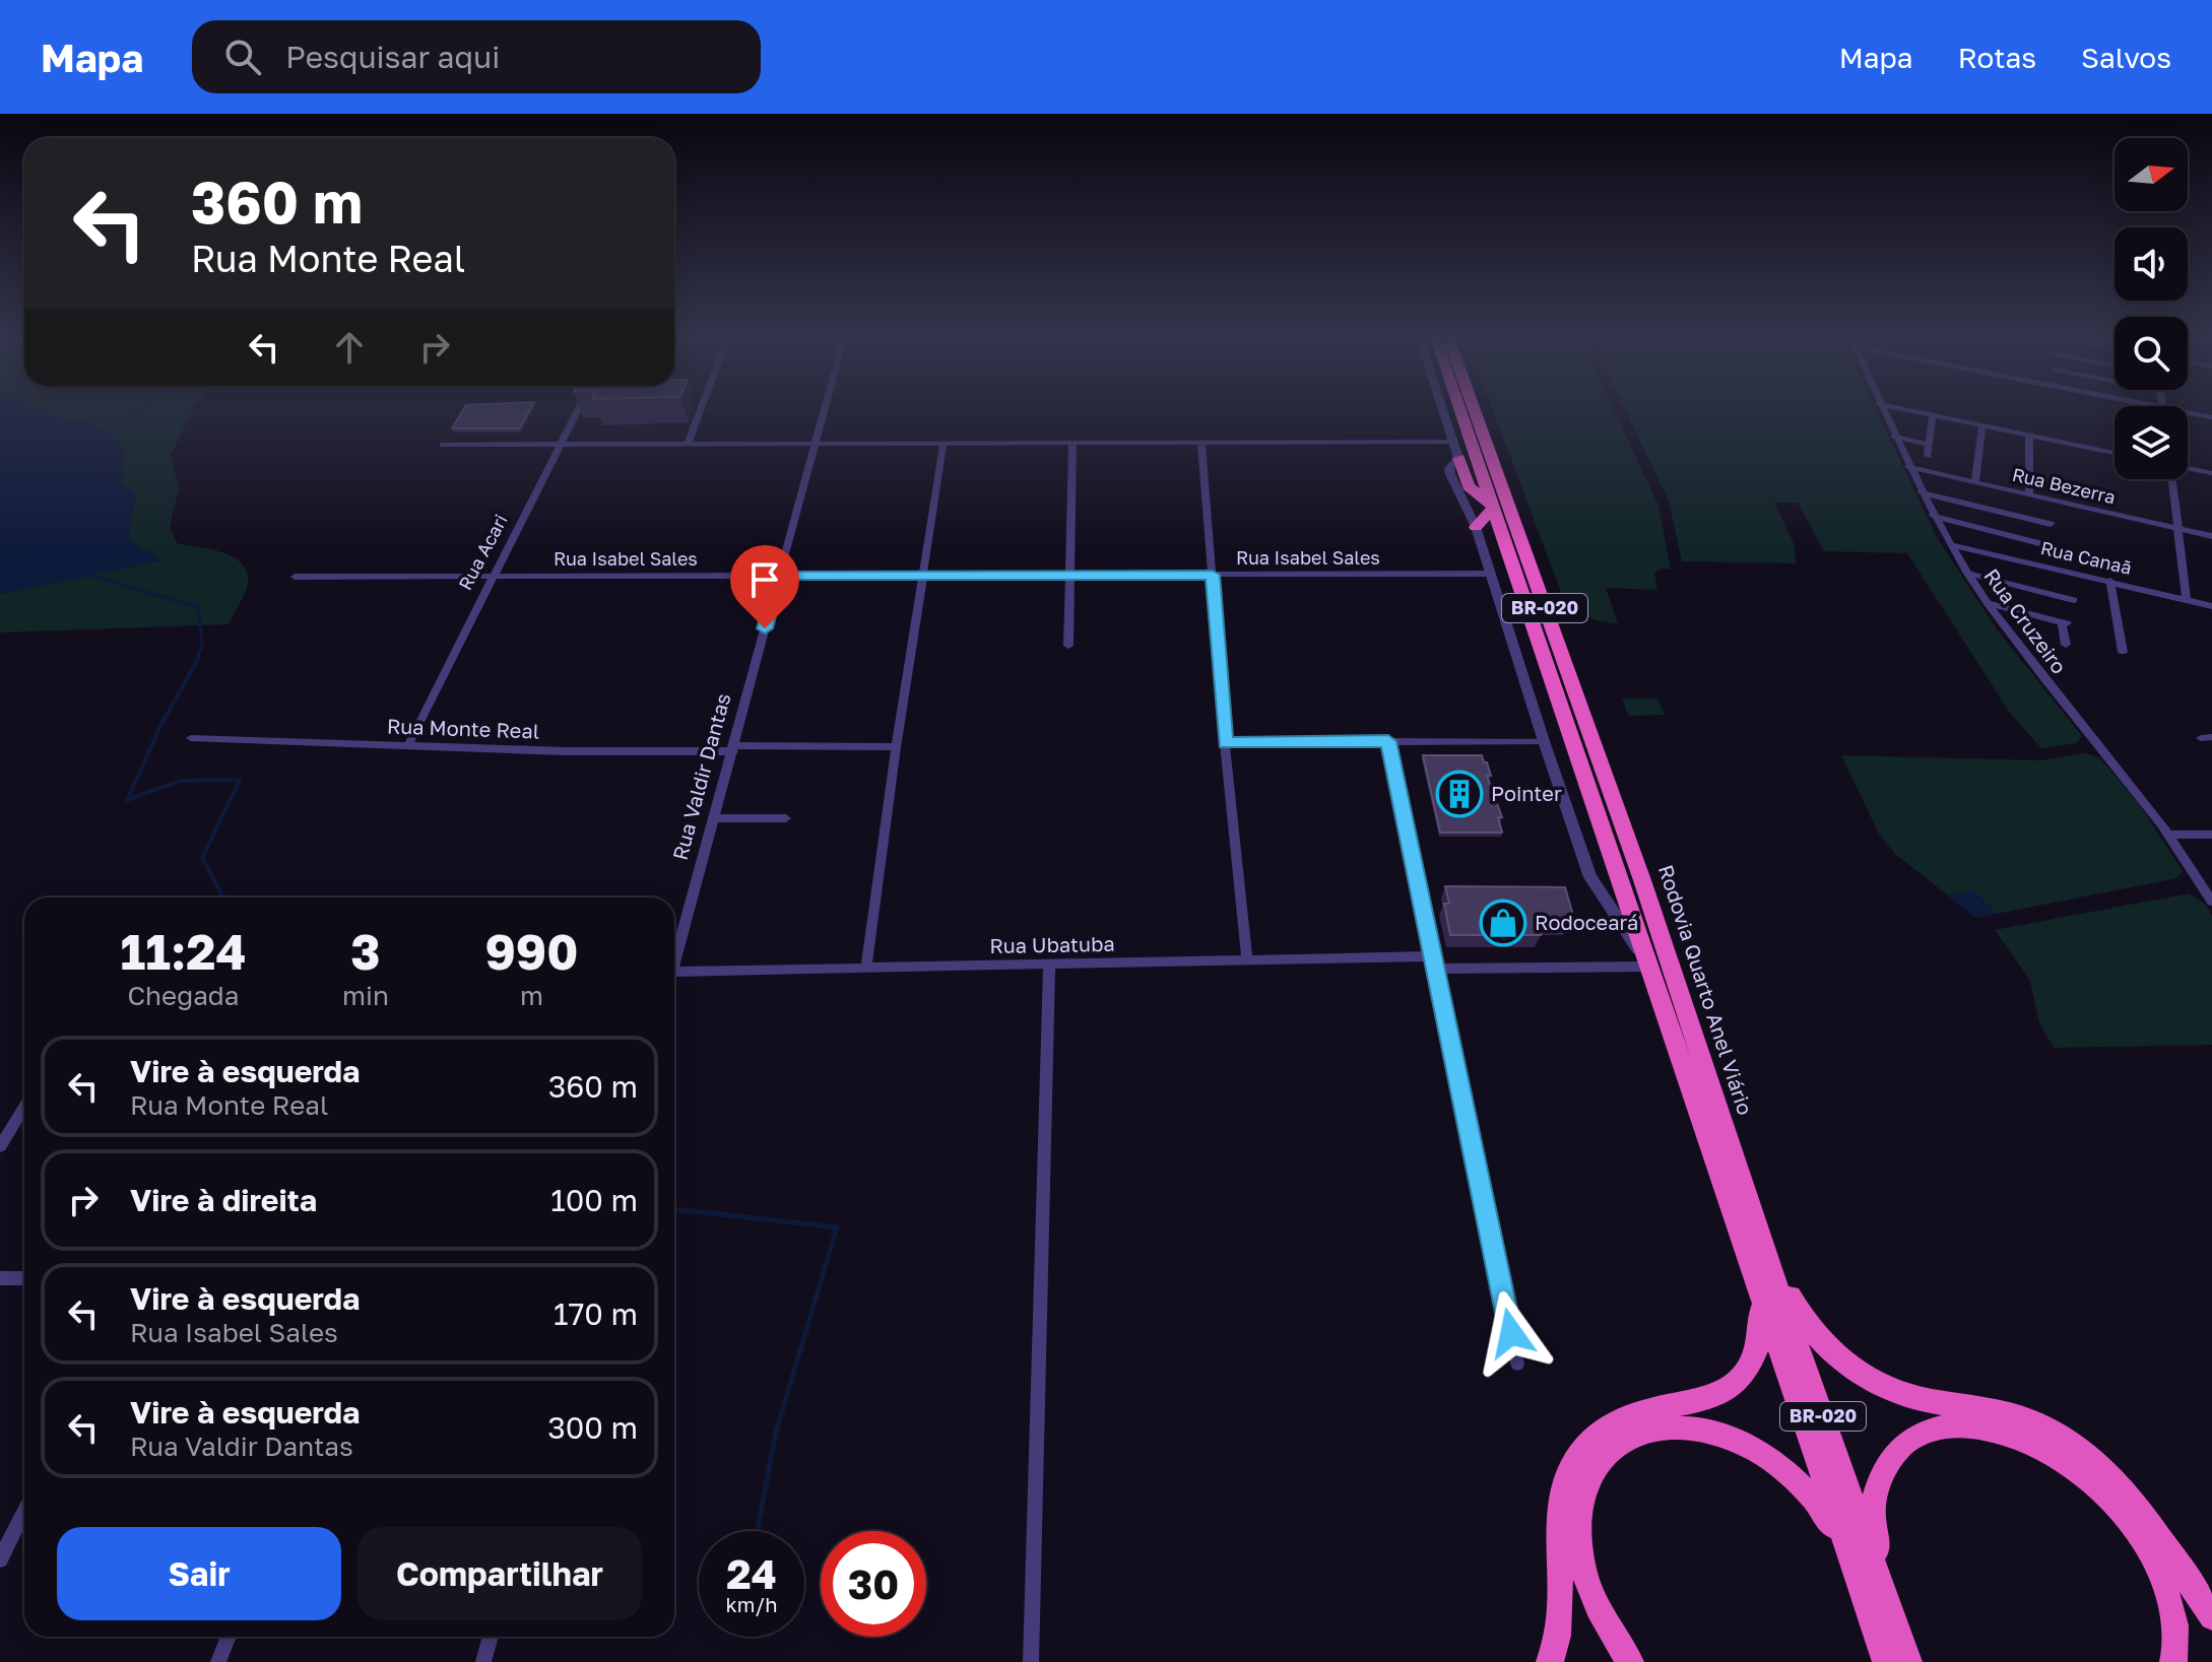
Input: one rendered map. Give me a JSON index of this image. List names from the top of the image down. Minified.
{"streets":{"highway":["BR-020","Rodovia Quarto Anel Viário"],"street":["Rua Bezerra","Rua Acari","Rua Isabel Sales","Rua Canaã","Rua Cruzeiro","Rua Monte Real","Rua Valdir Dantas","Rua Ubatuba"]},"crossings":[["Rua Bezerra","Rua Cruzeiro"],["Rua Acari","Rua Isabel Sales"],["Rua Acari","Rua Monte Real"],["Rua Isabel Sales","Rua Valdir Dantas"],["Rua Canaã","Rua Cruzeiro"],["Rua Monte Real","Rua Valdir Dantas"],["Rua Ubatuba","Rodovia Quarto Anel Viário"]],"places":{"building":["Pointer"],"shop":["Rodoceará"]},"north":"right","page":{"header":"Mapa","search":"Pesquisar aqui","nav":["Mapa","Rotas","Salvos"],"turn":["360 m","Rua Monte Real"],"eta":["11:24","Chegada","3","min","990","m"],"list":[{"name":"Vire à esquerda","note":"Rua Monte Real","value":"360 m"},{"name":"Vire à direita","value":"100 m"},{"name":"Vire à esquerda","note":"Rua Isabel Sales","value":"170 m"},{"name":"Vire à esquerda","note":"Rua Valdir Dantas","value":"300 m"}],"buttons":["Sair","Compartilhar"],"speed":"24 km/h","limit":"30"}}
